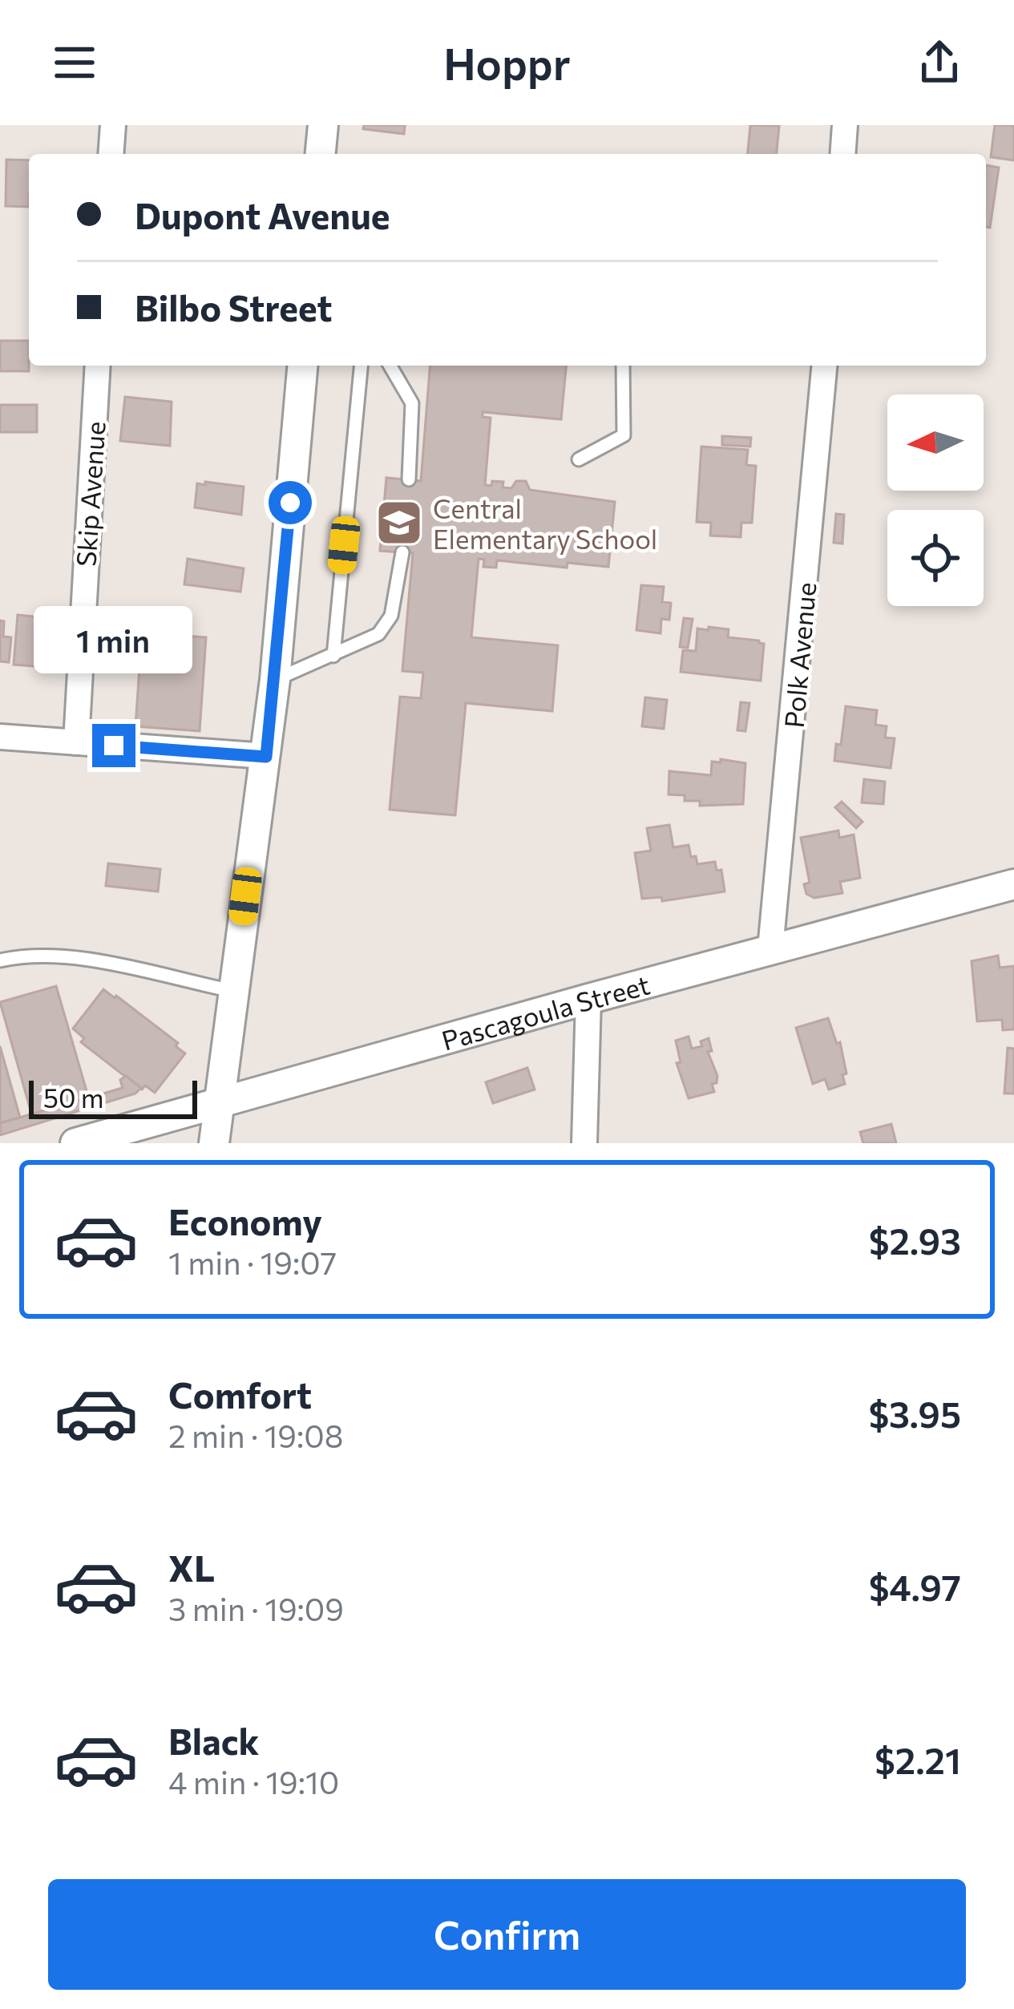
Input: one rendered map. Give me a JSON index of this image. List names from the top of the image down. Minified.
{"streets":{"street":["Skip Avenue","Polk Avenue","Pascagoula Street"]},"crossings":[["Polk Avenue","Pascagoula Street"]],"places":{"school or university":["Central Elementary School"]},"scale_bar":"50 m","north":"left","page":{"header":"Hoppr","banner":["Dupont Avenue","Bilbo Street"],"bubble":"1 min","scale":"50 m","list":[{"name":"Economy","note":"1 min · 19:07","value":"$2.93"},{"name":"Comfort","note":"2 min · 19:08","value":"$3.95"},{"name":"XL","note":"3 min · 19:09","value":"$4.97"},{"name":"Black","note":"4 min · 19:10","value":"$2.21"}],"buttons":"Confirm"}}
